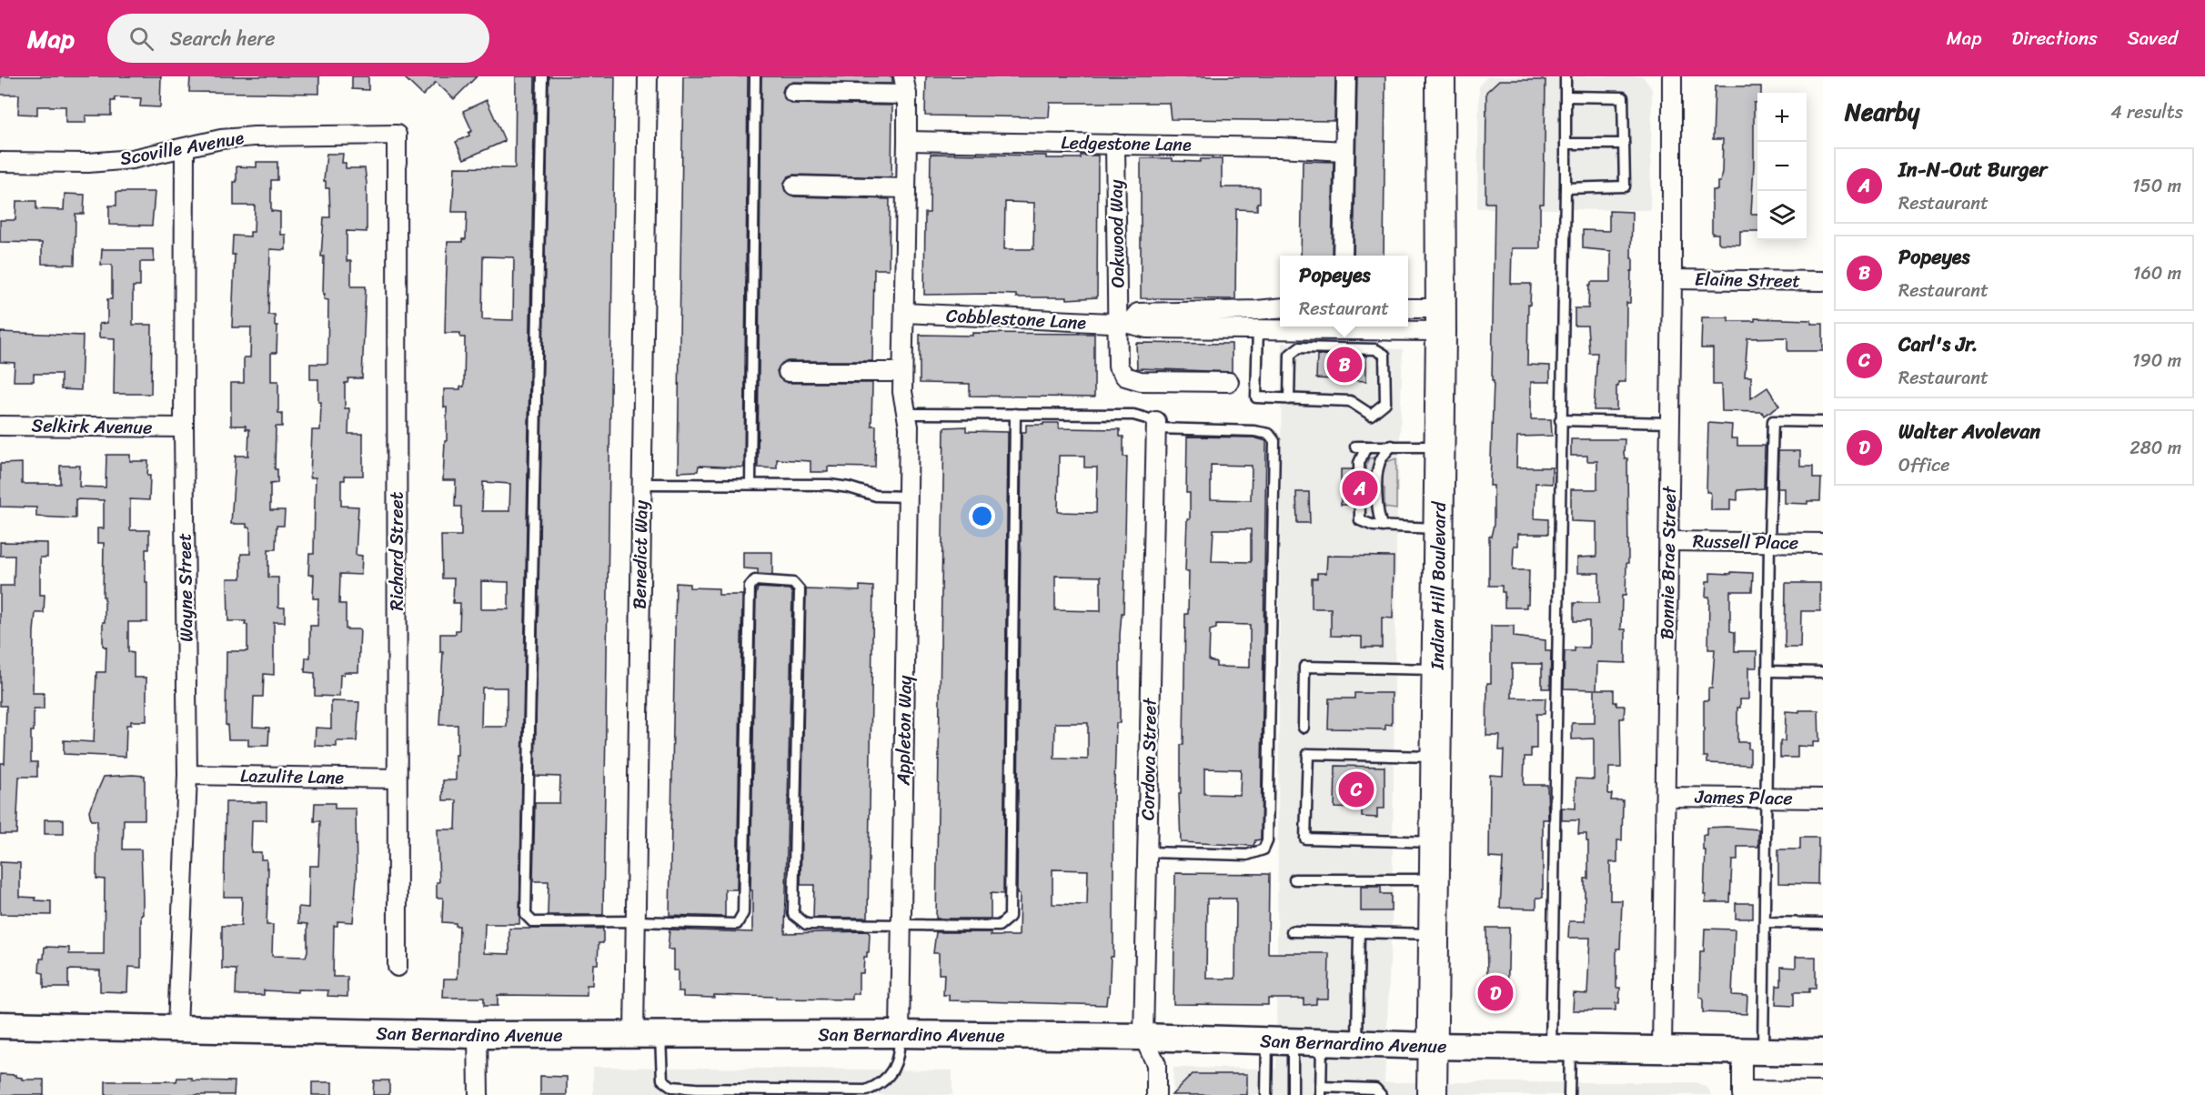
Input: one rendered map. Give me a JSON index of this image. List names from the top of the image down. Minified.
{"streets":{"main road":["Indian Hill Boulevard","San Bernardino Avenue"],"street":["Ledgestone Lane","Scoville Avenue","Oakwood Way","Elaine Street","Cobblestone Lane","Selkirk Avenue","Russell Place","Richard Street","Benedict Way","Bonnie Brae Street","Wayne Street","Appleton Way","Cordova Street","Lazulite Lane","James Place"]},"crossings":[["Ledgestone Lane","Oakwood Way"],["Ledgestone Lane","Appleton Way"],["Scoville Avenue","Richard Street"],["Scoville Avenue","Wayne Street"],["Oakwood Way","Cobblestone Lane"],["Elaine Street","Bonnie Brae Street"],["Cobblestone Lane","Indian Hill Boulevard"],["Cobblestone Lane","Appleton Way"],["Selkirk Avenue","Wayne Street"],["Russell Place","Bonnie Brae Street"],["Richard Street","Lazulite Lane"],["Benedict Way","San Bernardino Avenue"],["Bonnie Brae Street","James Place"],["Bonnie Brae Street","San Bernardino Avenue"],["Indian Hill Boulevard","San Bernardino Avenue"],["Wayne Street","Lazulite Lane"],["Wayne Street","San Bernardino Avenue"],["Appleton Way","San Bernardino Avenue"],["Cordova Street","San Bernardino Avenue"]],"page":{"header":"Map","search":"Search here","nav":["Map","Directions","Saved"],"heading":["Nearby","4 results"],"map_buttons":["+","−"],"list":[{"mark":"A","name":"In-N-Out Burger","note":"Restaurant","value":"150 m"},{"mark":"B","name":"Popeyes","note":"Restaurant","value":"160 m"},{"mark":"C","name":"Carl's Jr.","note":"Restaurant","value":"190 m"},{"mark":"D","name":"Walter Avolevan","note":"Office","value":"280 m"}],"popup":["Popeyes","Restaurant"],"pins":["B","A","C","D"]}}
